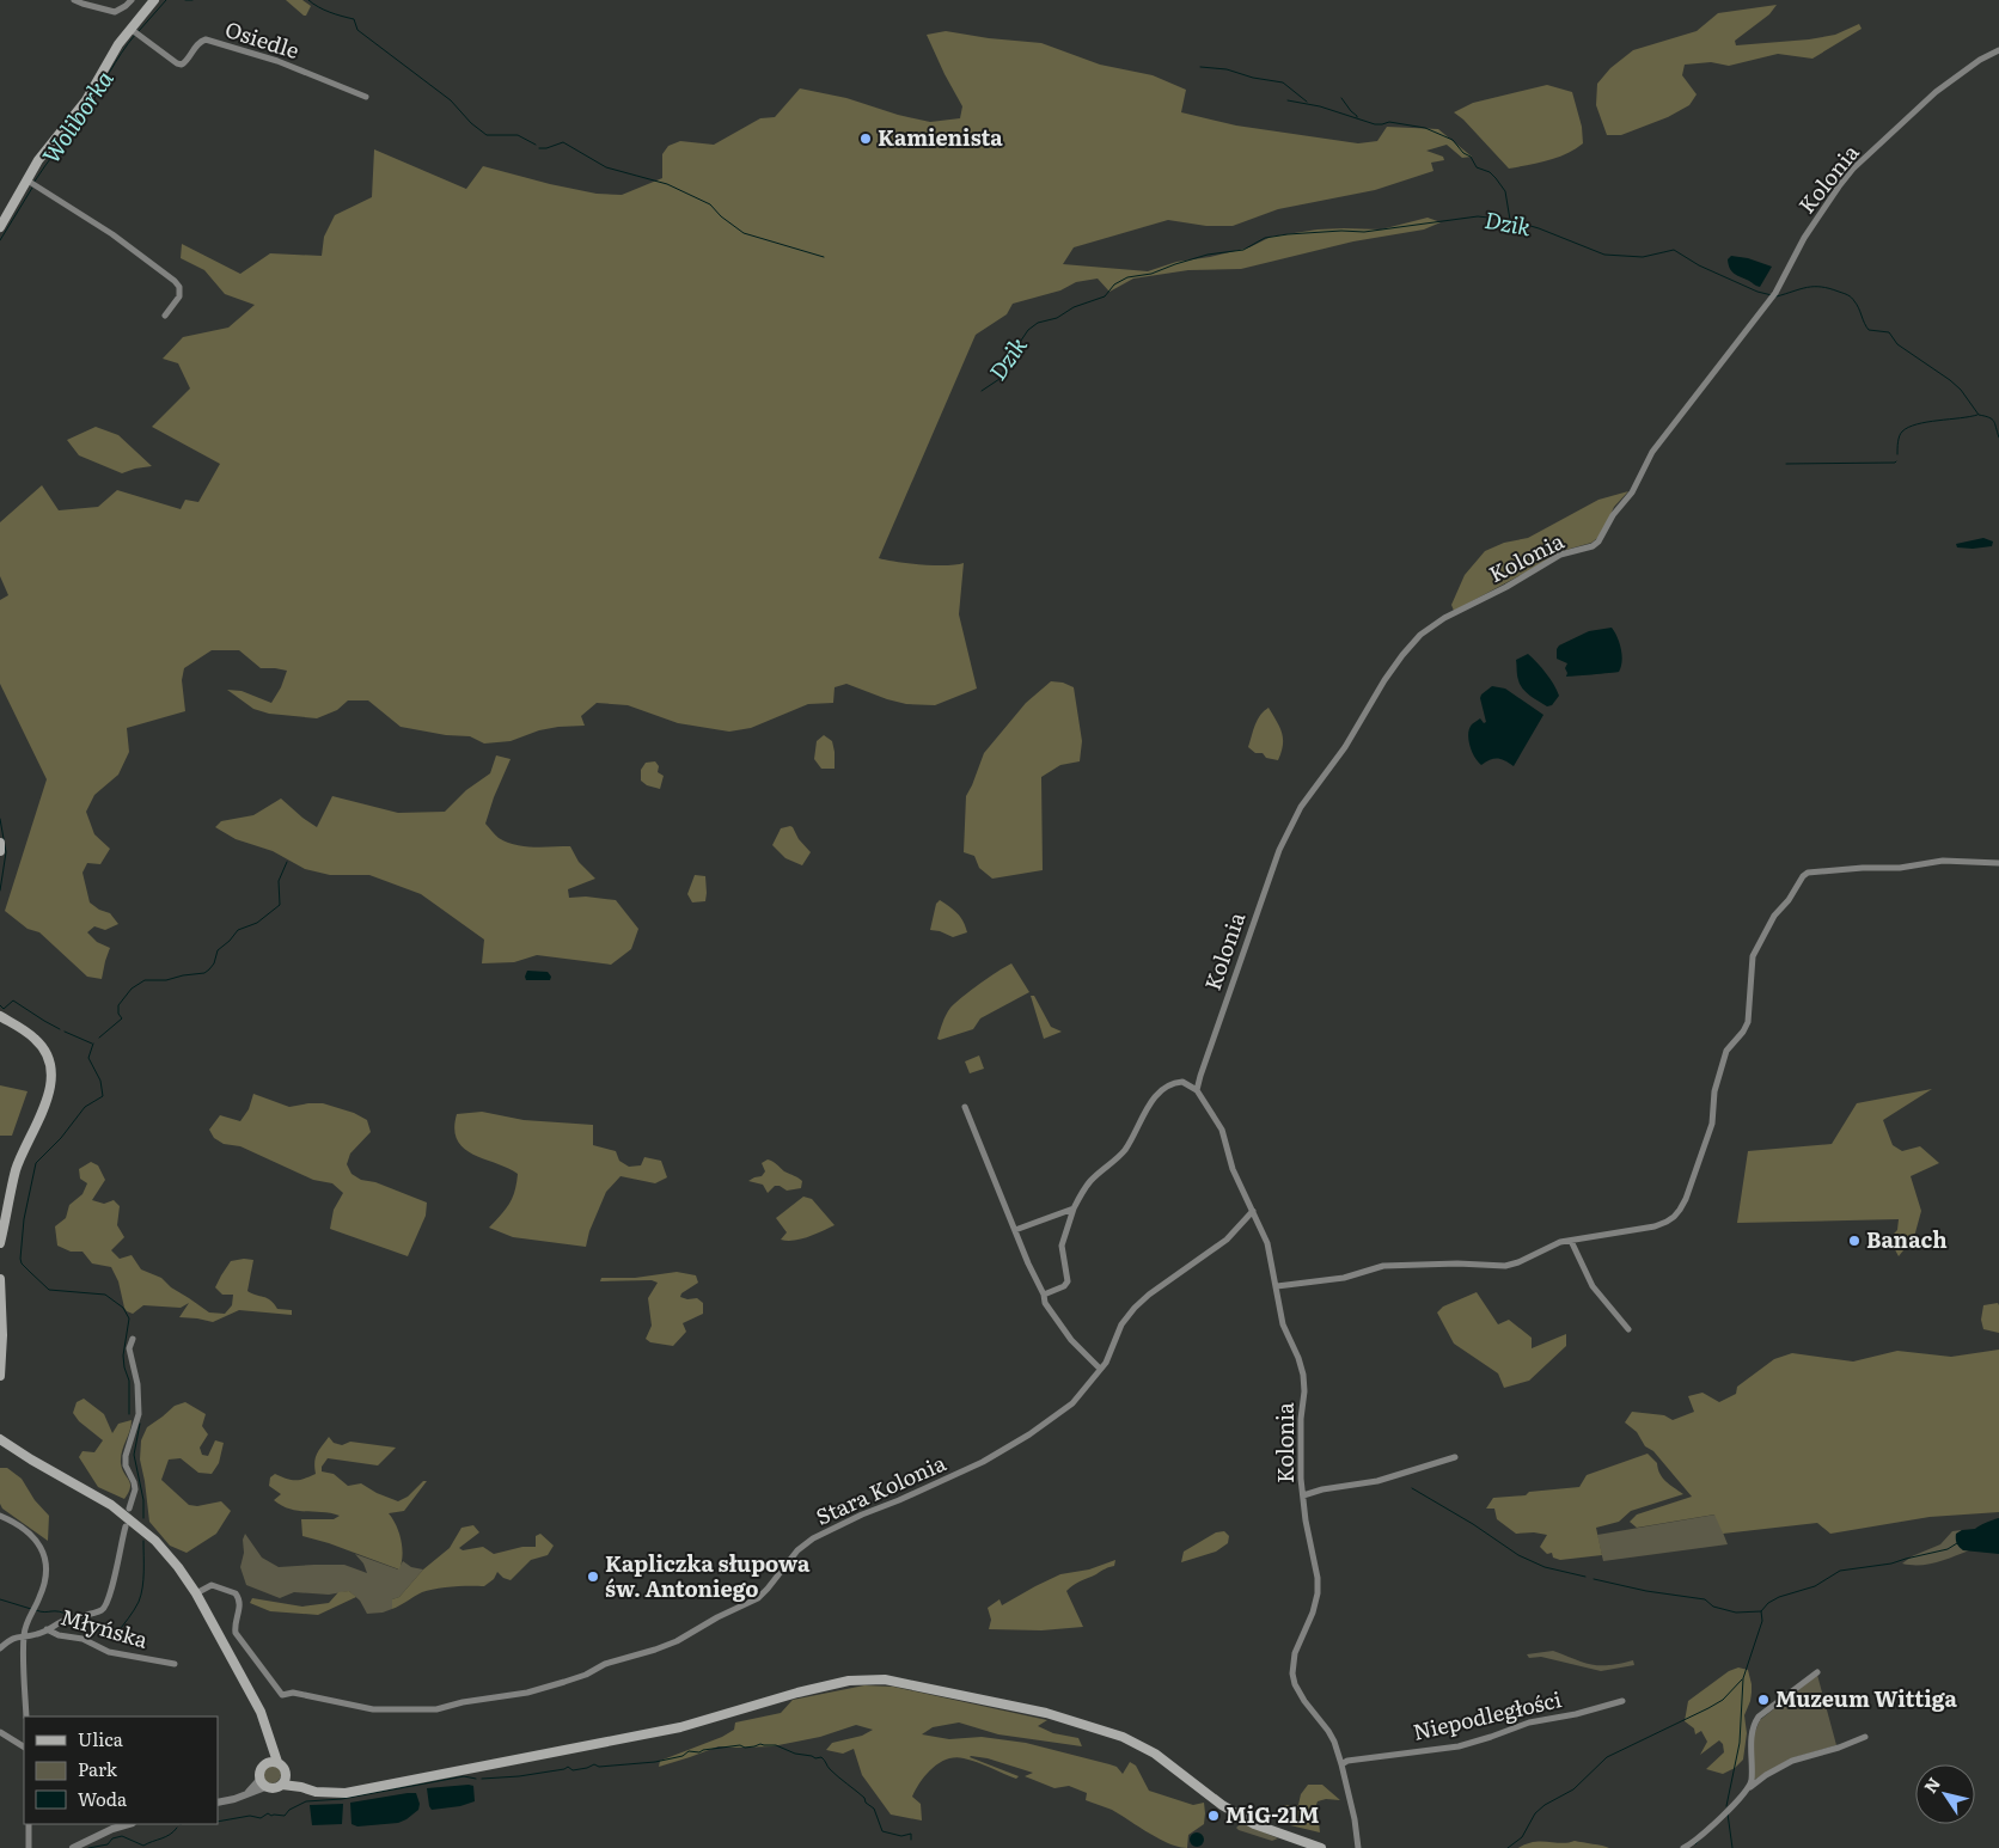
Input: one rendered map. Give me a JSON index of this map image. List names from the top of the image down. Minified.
{"streets":{"street":["Osiedle","Kolonia","Stara Kolonia","Młyńska","Niepodległości"]},"crossings":[["Kolonia","Stara Kolonia"],["Kolonia","Niepodległości"]],"water":["Woliborka","Dzik"],"places":["Kamienista","Banach","Kapliczka słupowa św. Antoniego","Muzeum Wittiga","MiG-21M"],"legend":["Ulica","Park","Woda"],"north":"top left"}
